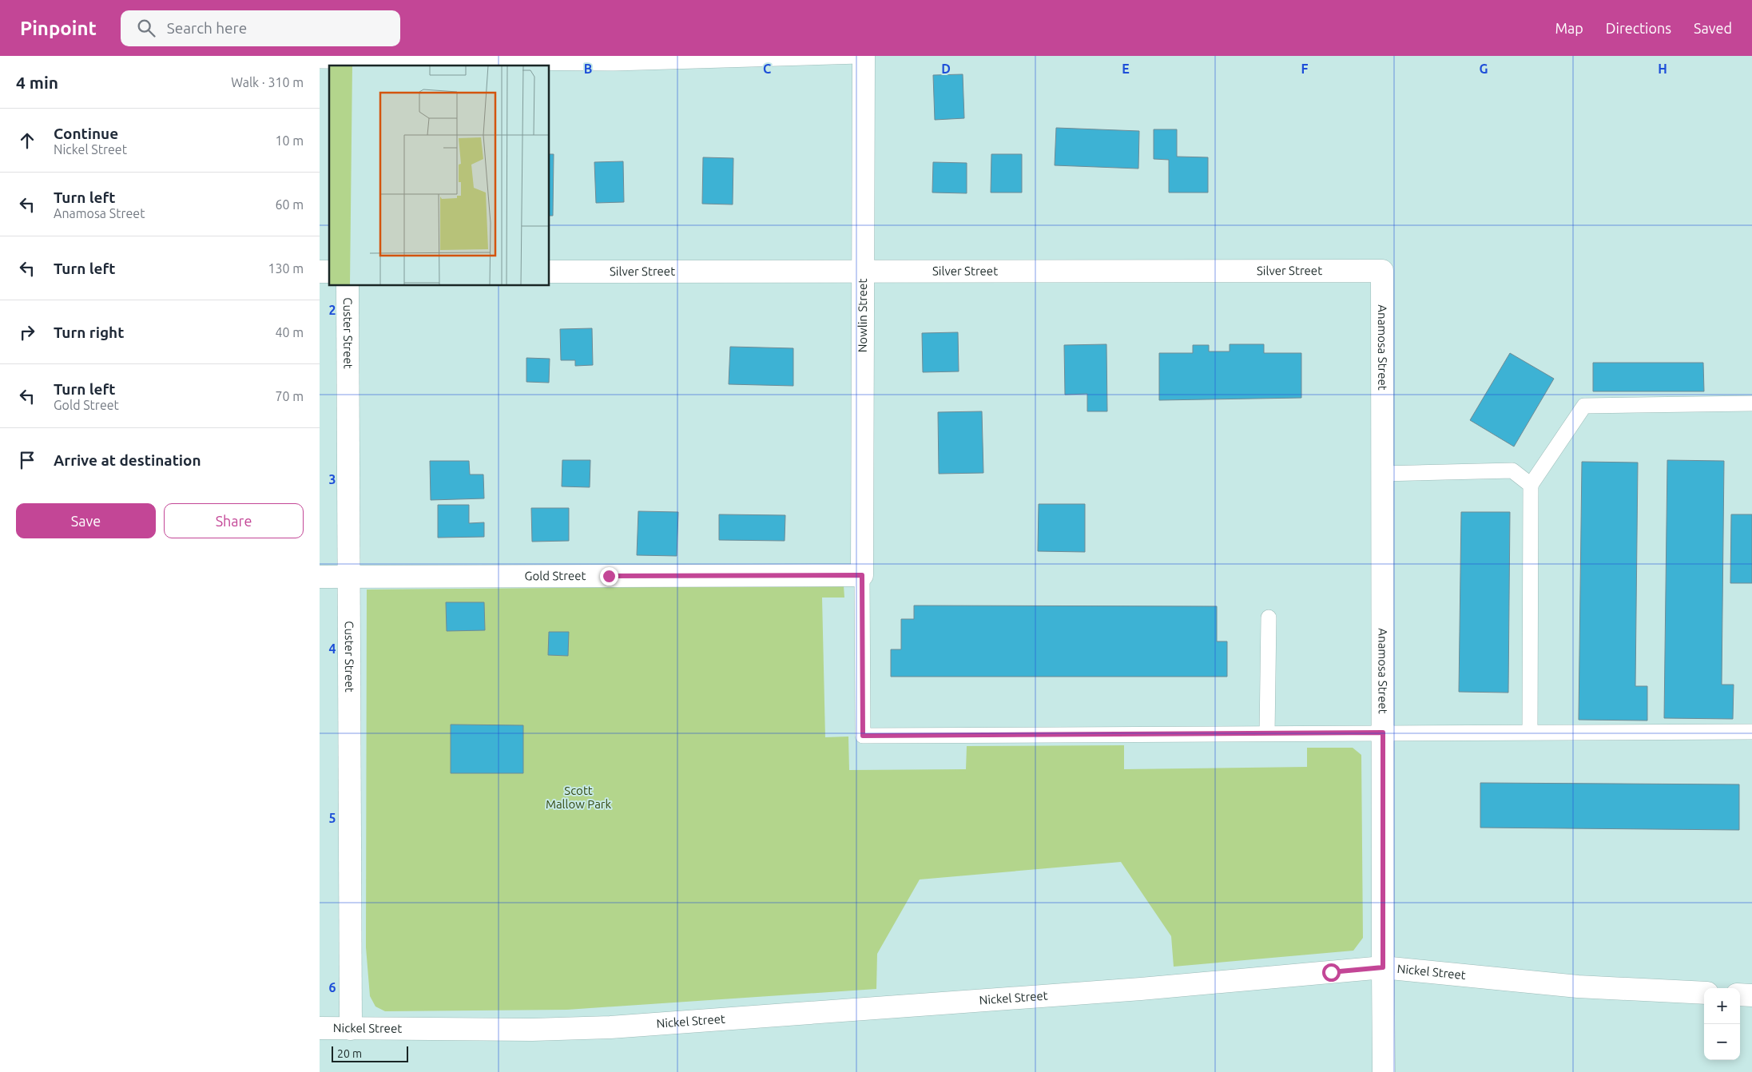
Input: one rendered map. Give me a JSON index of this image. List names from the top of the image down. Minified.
{"streets":{"street":["Silver Street","Nowlin Street","Custer Street","Anamosa Street","Gold Street","Nickel Street"]},"crossings":[["Silver Street","Nowlin Street"],["Silver Street","Anamosa Street"],["Nowlin Street","Gold Street"],["Custer Street","Gold Street"],["Custer Street","Nickel Street"],["Anamosa Street","Nickel Street"]],"parks":["Scott Mallow Park"],"scale_bar":"20 m","page":{"header":"Pinpoint","search":"Search here","nav":["Map","Directions","Saved"],"heading":["4 min","Walk · 310 m"],"list":[["Continue","Nickel Street","10 m"],["Turn left","Anamosa Street","60 m"],["Turn left","130 m"],["Turn right","40 m"],["Turn left","Gold Street","70 m"],"Arrive at destination"],"buttons":["Save","Share"],"map_buttons":["+","−"],"scale":"20 m"},"grid":{"columns":["B","C","D","E","F","G","H"],"rows":["2","3","4","5","6"]}}
